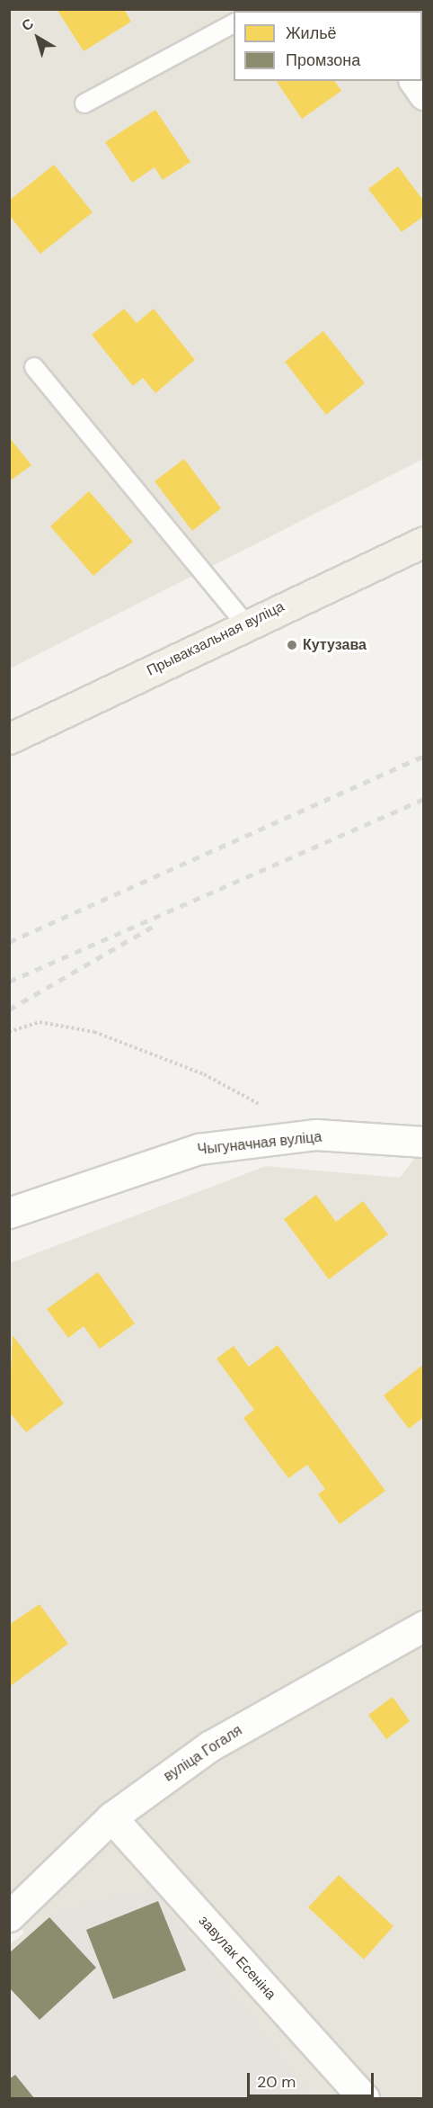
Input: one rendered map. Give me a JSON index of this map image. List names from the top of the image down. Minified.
{"streets":{"main road":["Прывакзальная вуліца"],"street":["Чыгуначная вуліца","вуліца Гогаля","завулак Есеніна"]},"crossings":[["вуліца Гогаля","завулак Есеніна"]],"places":["Кутузава"],"legend":["Жильё","Промзона"],"scale_bar":"20 m","north":"top left"}
